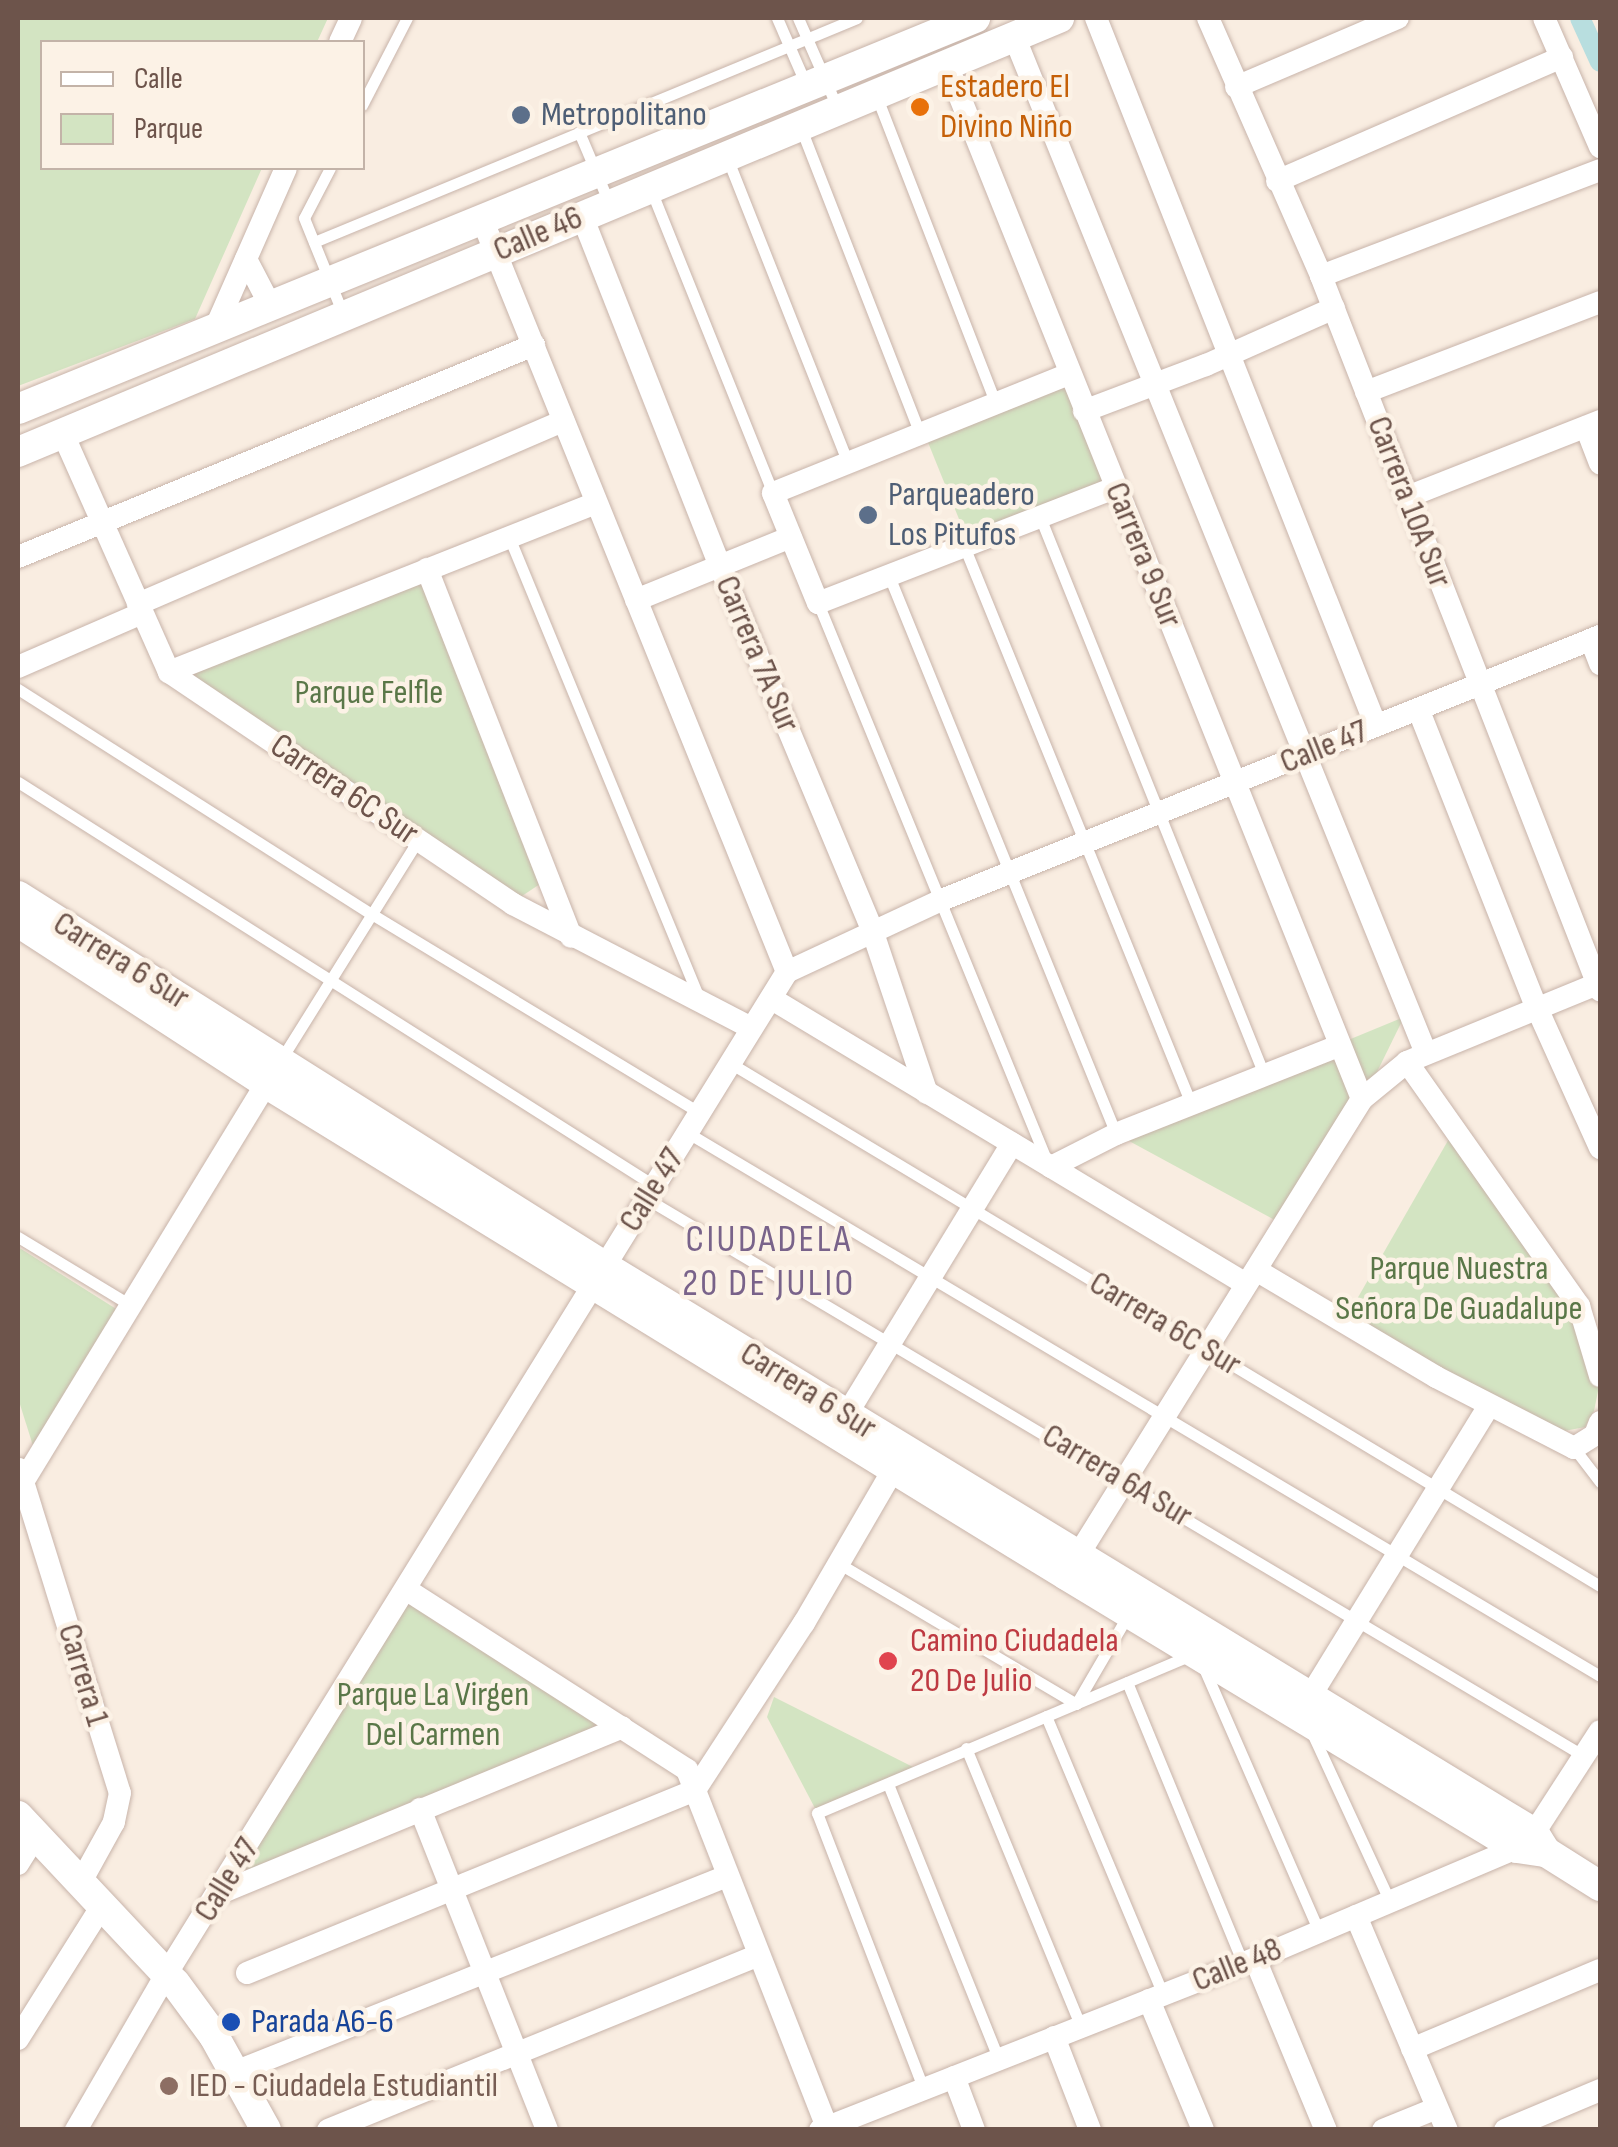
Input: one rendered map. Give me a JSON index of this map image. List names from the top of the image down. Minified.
{"streets":{"street":["Calle 46","Carrera 10A Sur","Carrera 9 Sur","Carrera 7A Sur","Calle 47","Carrera 6C Sur","Carrera 6 Sur","Carrera 1","Calle 48"],"lane":["Carrera 6A Sur"]},"crossings":[["Calle 46","Carrera 9 Sur"],["Calle 46","Carrera 7A Sur"],["Carrera 10A Sur","Calle 47"],["Carrera 9 Sur","Calle 47"],["Carrera 7A Sur","Calle 47"],["Calle 47","Carrera 6C Sur"],["Calle 47","Carrera 6 Sur"],["Calle 47","Carrera 6A Sur"],["Carrera 6 Sur","Calle 48"]],"districts":["CIUDADELA 20 DE JULIO"],"parks":["Parque Felfle","Parque Nuestra Señora De Guadalupe","Parque La Virgen Del Carmen"],"places":["Estadero El Divino Niño","Metropolitano","Parqueadero Los Pitufos","Camino Ciudadela 20 De Julio","Parada A6-6","IED - Ciudadela Estudiantil"],"legend":["Calle","Parque"]}
